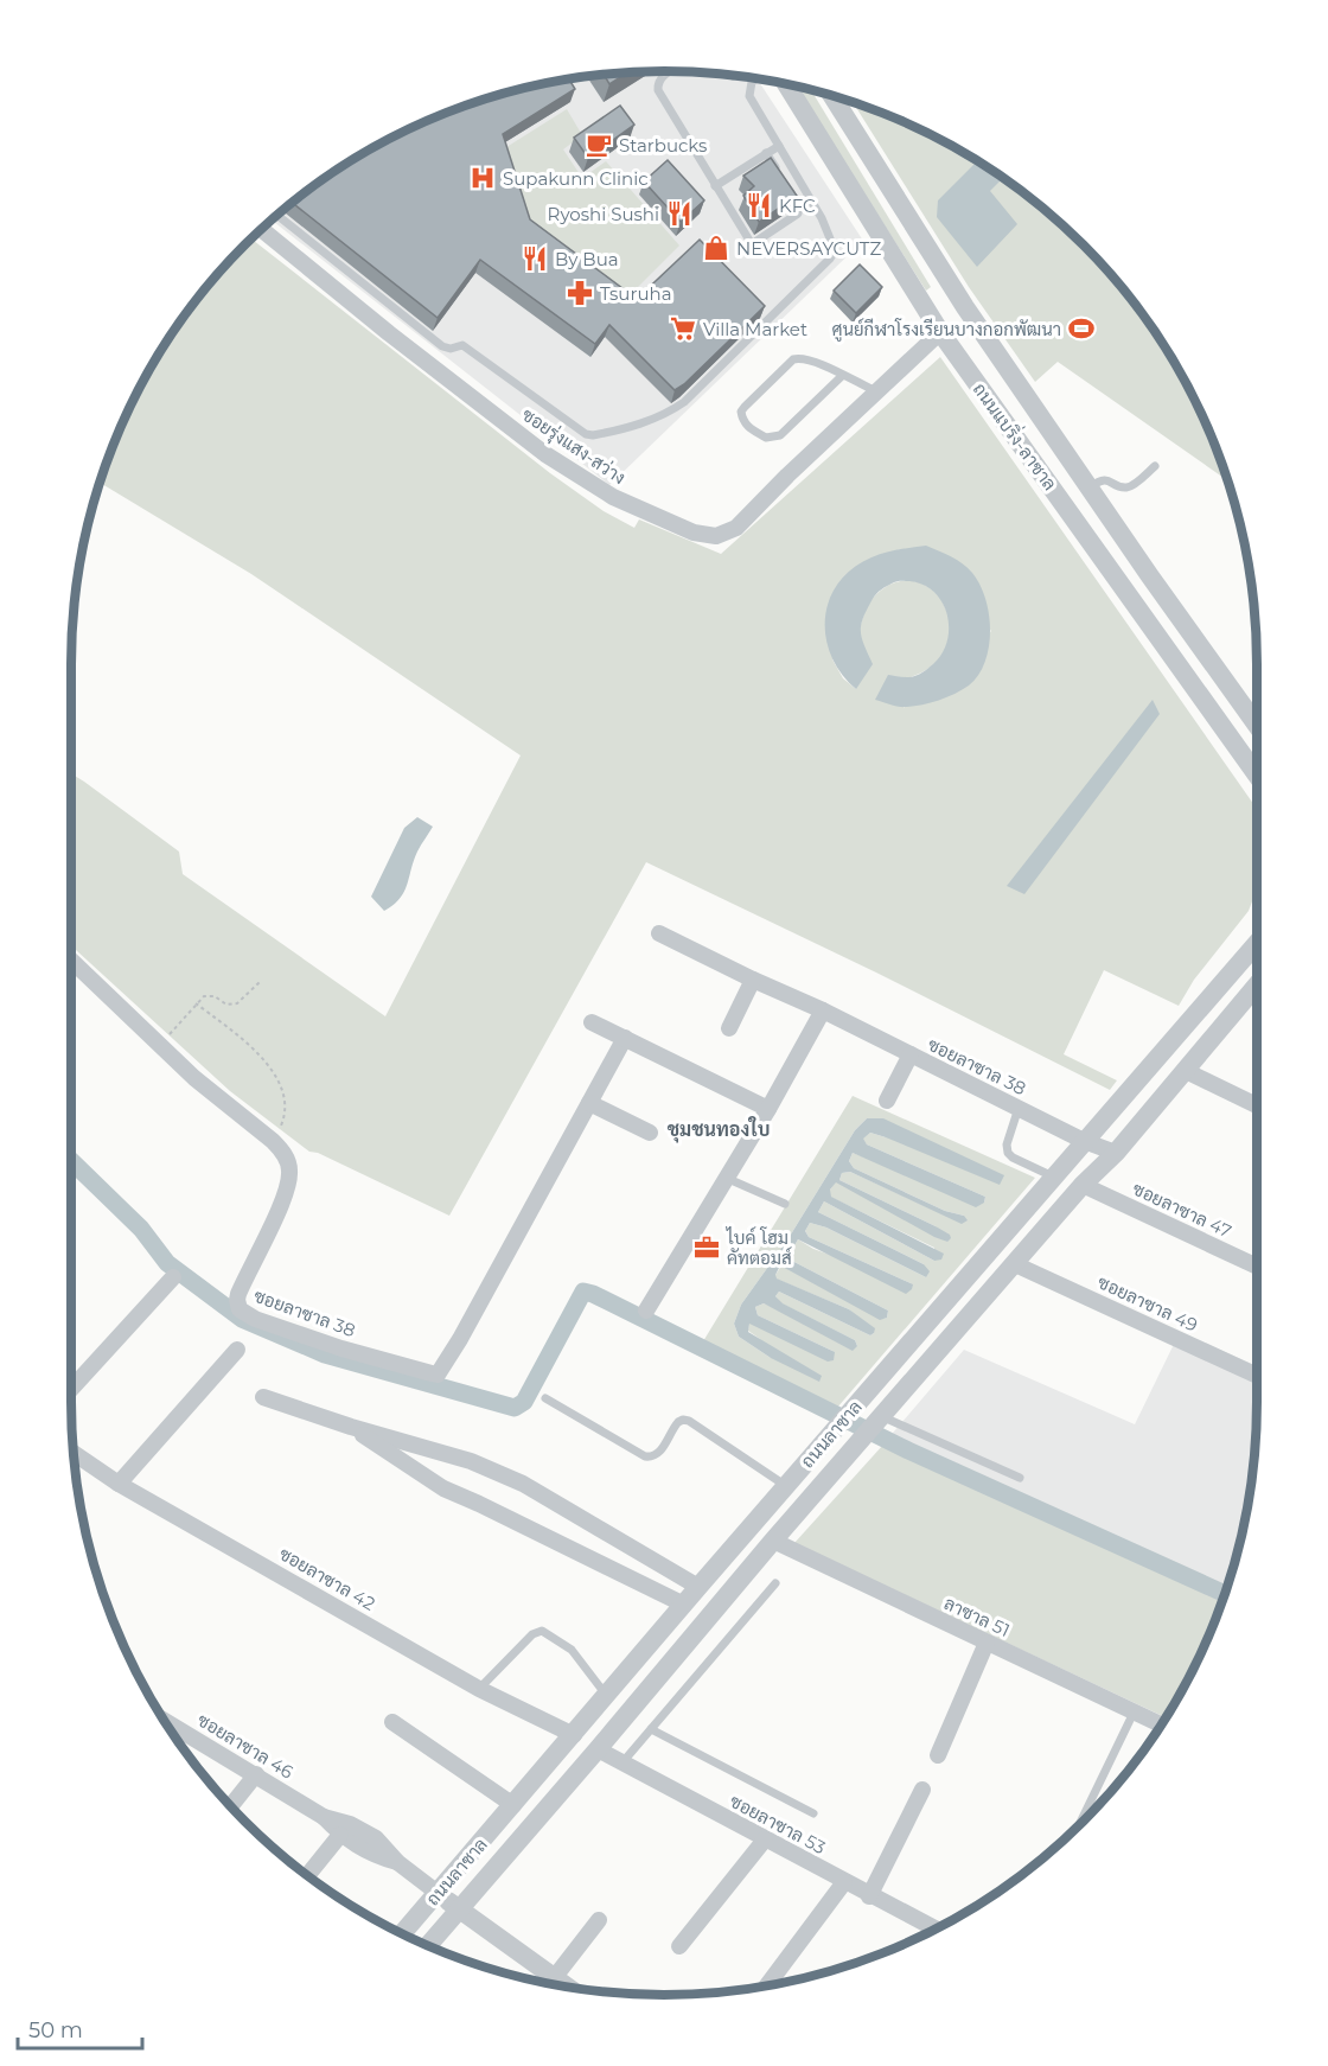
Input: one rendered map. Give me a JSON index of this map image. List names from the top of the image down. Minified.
{"streets":{"street":["ถนนแบริ่ง-ลาซาล","ซอยรุ่งแสง-สว่าง","ซอยลาซาล 38","ซอยลาซาล 47","ซอยลาซาล 49","ถนนลาซาล","ซอยลาซาล 42","ลาซาล 51","ซอยลาซาล 46","ซอยลาซาล 53"]},"crossings":[["ถนนแบริ่ง-ลาซาล","ซอยรุ่งแสง-สว่าง"],["ซอยลาซาล 38","ถนนลาซาล"],["ซอยลาซาล 47","ถนนลาซาล"],["ซอยลาซาล 49","ถนนลาซาล"],["ถนนลาซาล","ซอยลาซาล 42"],["ถนนลาซาล","ลาซาล 51"],["ถนนลาซาล","ซอยลาซาล 46"],["ถนนลาซาล","ซอยลาซาล 53"]],"districts":["ชุมชนทองใบ"],"places":{"cafe":["Starbucks"],"hospital":["Supakunn Clinic"],"restaurant":["KFC","Ryoshi Sushi","By Bua"],"shop":["NEVERSAYCUTZ"],"pharmacy":["Tsuruha"],"supermarket":["Villa Market"],"sports":["ศูนย์กีฬาโรงเรียนบางกอกพัฒนา"],"office":["ไบค์ โฮม คัทตอมส์"]},"scale_bar":"50 m"}
